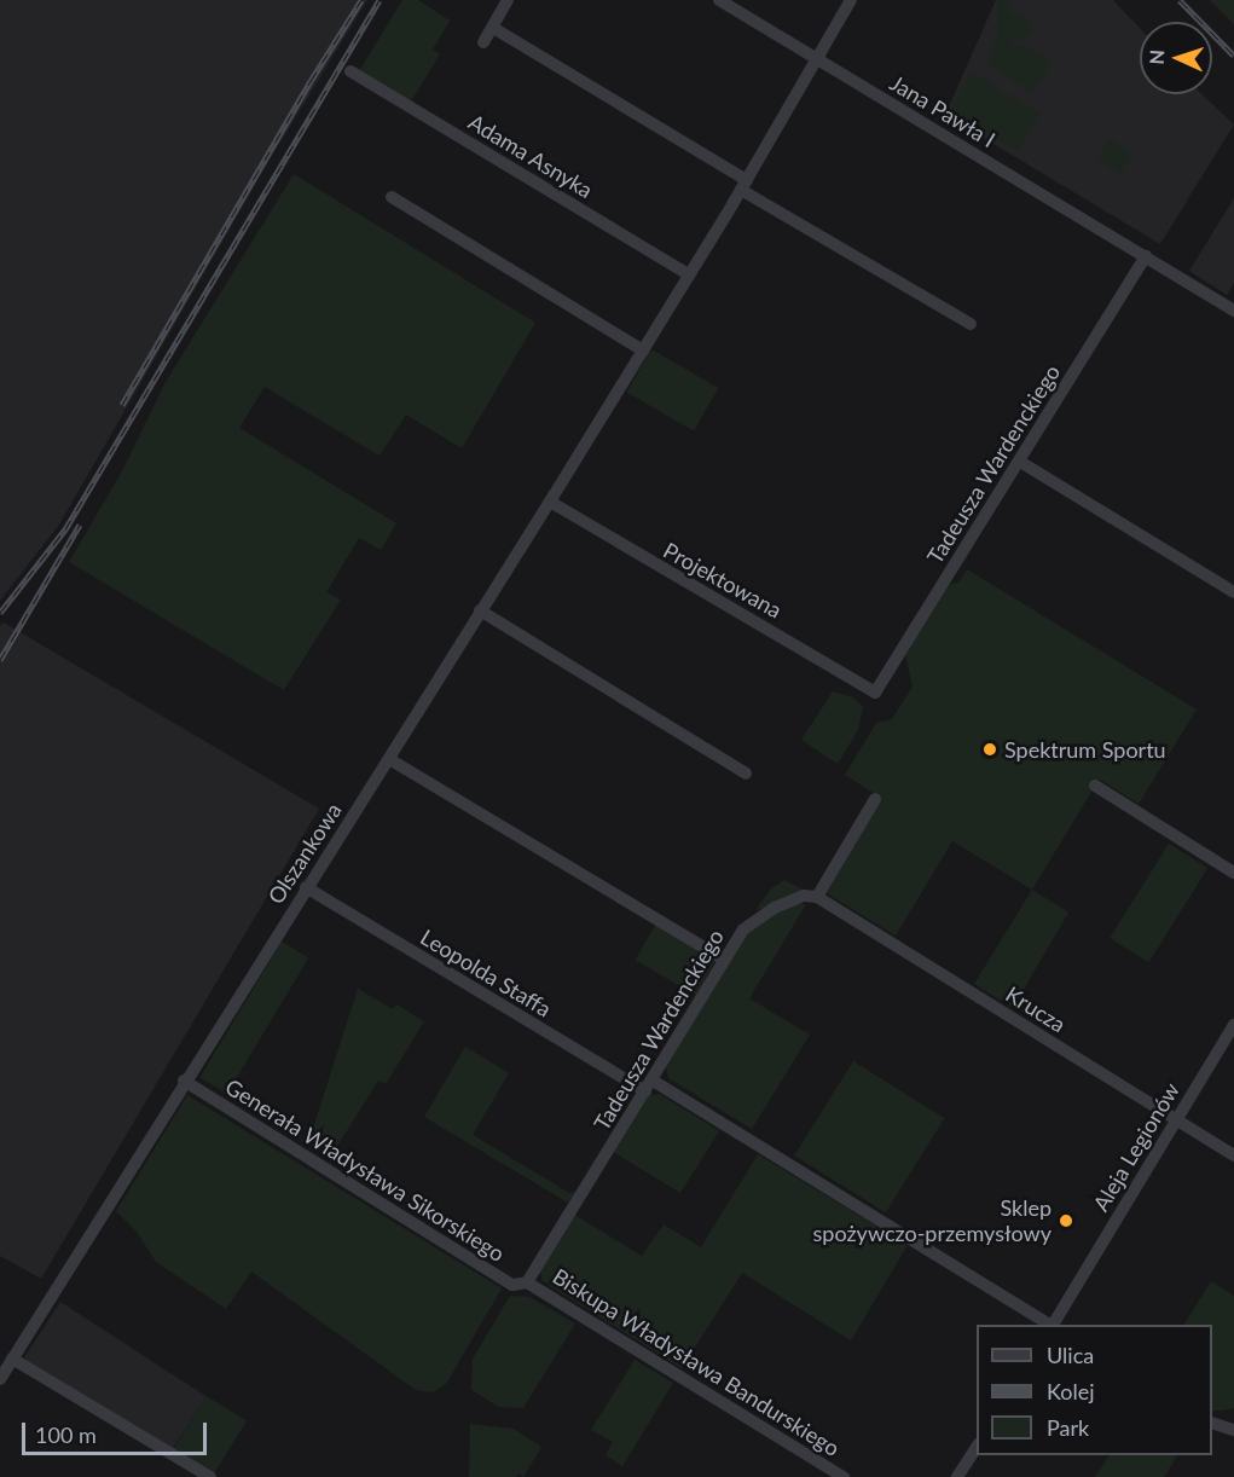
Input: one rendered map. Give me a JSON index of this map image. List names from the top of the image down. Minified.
{"streets":{"street":["Jana Pawła I","Adama Asnyka","Tadeusza Wardenckiego","Projektowana","Olszankowa","Leopolda Staffa","Krucza","Aleja Legionów","Generała Władysława Sikorskiego","Biskupa Władysława Bandurskiego"]},"crossings":[["Jana Pawła I","Tadeusza Wardenckiego"],["Jana Pawła I","Olszankowa"],["Adama Asnyka","Olszankowa"],["Tadeusza Wardenckiego","Projektowana"],["Tadeusza Wardenckiego","Leopolda Staffa"],["Tadeusza Wardenckiego","Krucza"],["Tadeusza Wardenckiego","Generała Władysława Sikorskiego"],["Tadeusza Wardenckiego","Biskupa Władysława Bandurskiego"],["Projektowana","Olszankowa"],["Olszankowa","Leopolda Staffa"],["Olszankowa","Generała Władysława Sikorskiego"],["Krucza","Aleja Legionów"],["Generała Władysława Sikorskiego","Biskupa Władysława Bandurskiego"]],"places":["Spektrum Sportu","Sklep spożywczo-przemysłowy"],"legend":["Ulica","Kolej","Park"],"scale_bar":"100 m","north":"left"}
